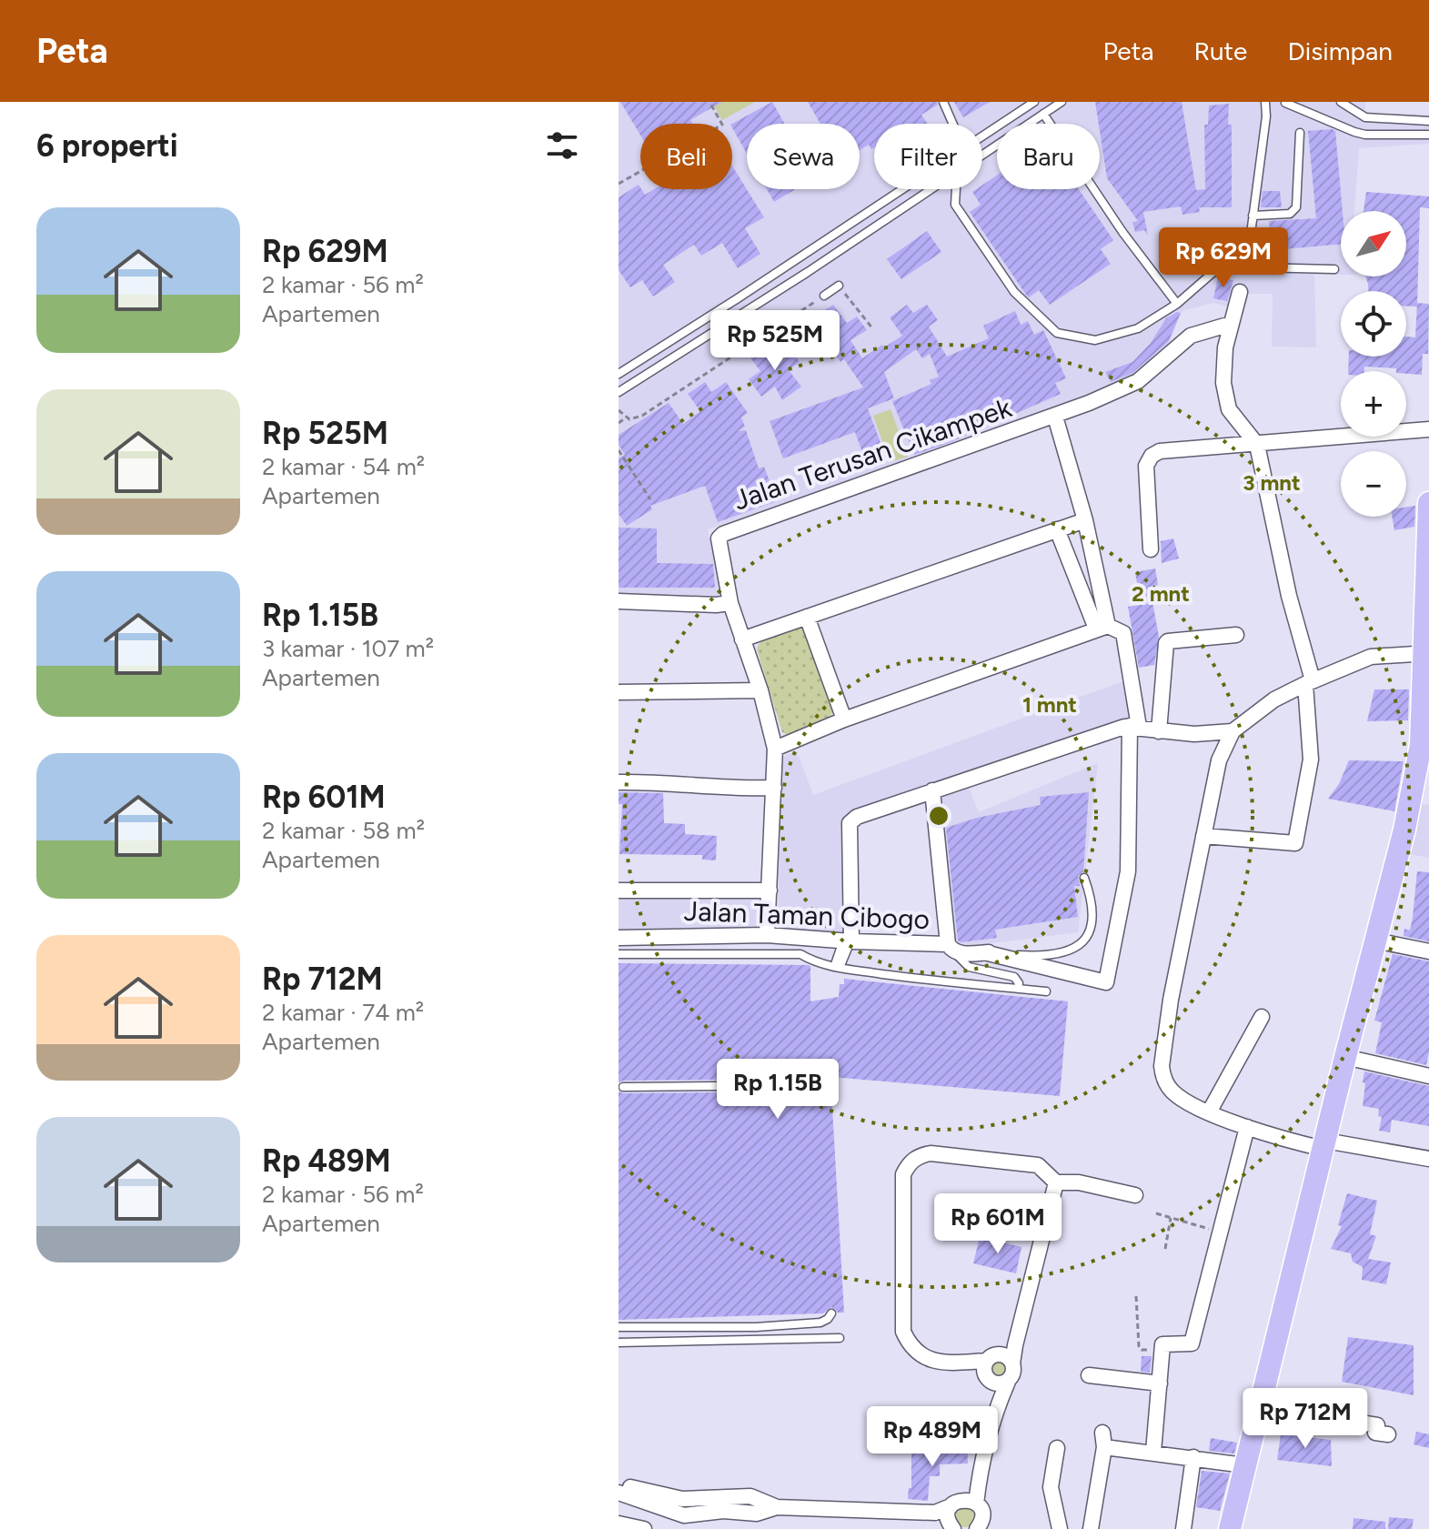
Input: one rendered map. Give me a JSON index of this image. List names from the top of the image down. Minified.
{"streets":{"street":["Jalan Terusan Cikampek","Jalan Taman Cibogo"]},"crossings":[["Jalan Terusan Cikampek","Jalan Taman Cibogo"]],"north":"top right","page":{"header":"Peta","nav":["Peta","Rute","Disimpan"],"heading":"6 properti","chip":["Beli","Sewa","Filter","Baru"],"list":[{"name":"Rp 629M","note":"2 kamar · 56 m² · Apartemen"},{"name":"Rp 525M","note":"2 kamar · 54 m² · Apartemen"},{"name":"Rp 1.15B","note":"3 kamar · 107 m² · Apartemen"},{"name":"Rp 601M","note":"2 kamar · 58 m² · Apartemen"},{"name":"Rp 712M","note":"2 kamar · 74 m² · Apartemen"},{"name":"Rp 489M","note":"2 kamar · 56 m² · Apartemen"}],"map_buttons":["+","−"],"price":["Rp 629M","Rp 525M","Rp 1.15B","Rp 601M","Rp 712M","Rp 489M"]},"rings":["3 mnt","2 mnt","1 mnt"]}
